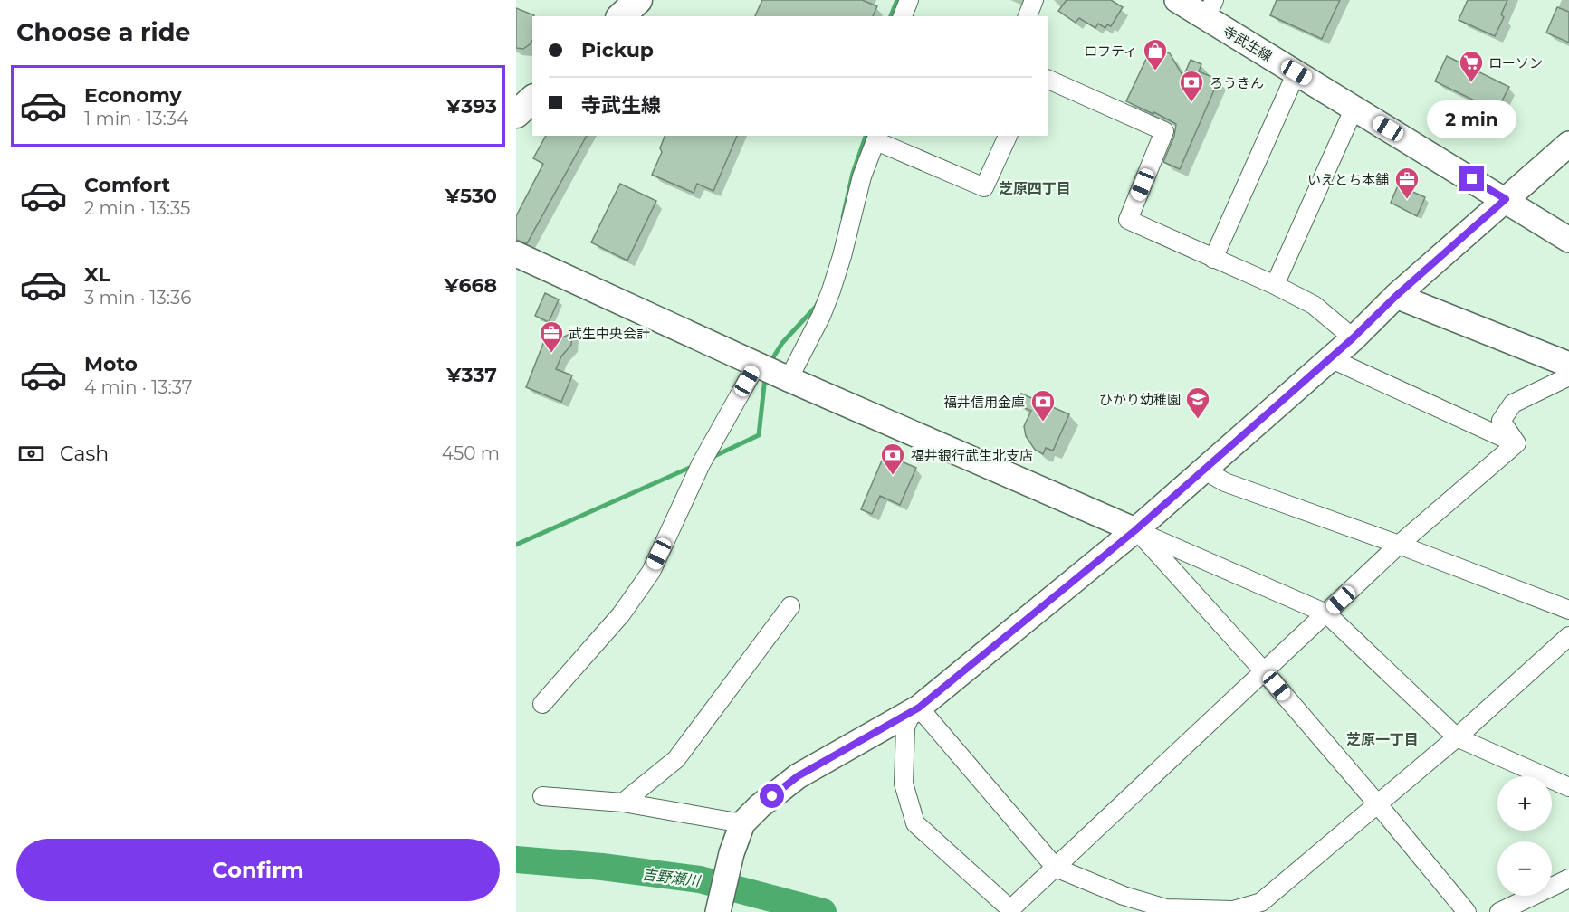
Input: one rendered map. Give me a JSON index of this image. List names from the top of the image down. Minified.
{"streets":{"street":["寺武生線"]},"districts":["芝原四丁目","芝原一丁目"],"water":["吉野瀬川"],"places":{"shop":["ロフティ"],"supermarket":["ローソン"],"bank":["ろうきん","福井信用金庫","福井銀行武生北支店"],"office":["いえとち本舗","武生中央会計"],"school or university":["ひかり幼稚園"]},"page":{"heading":"Choose a ride","banner":["Pickup","寺武生線"],"list":[{"name":"Economy","note":"1 min · 13:34","value":"¥393"},{"name":"Comfort","note":"2 min · 13:35","value":"¥530"},{"name":"XL","note":"3 min · 13:36","value":"¥668"},{"name":"Moto","note":"4 min · 13:37","value":"¥337"}],"bubble":"2 min","pay":["Cash","450 m"],"map_buttons":["+","−"],"buttons":"Confirm"}}
